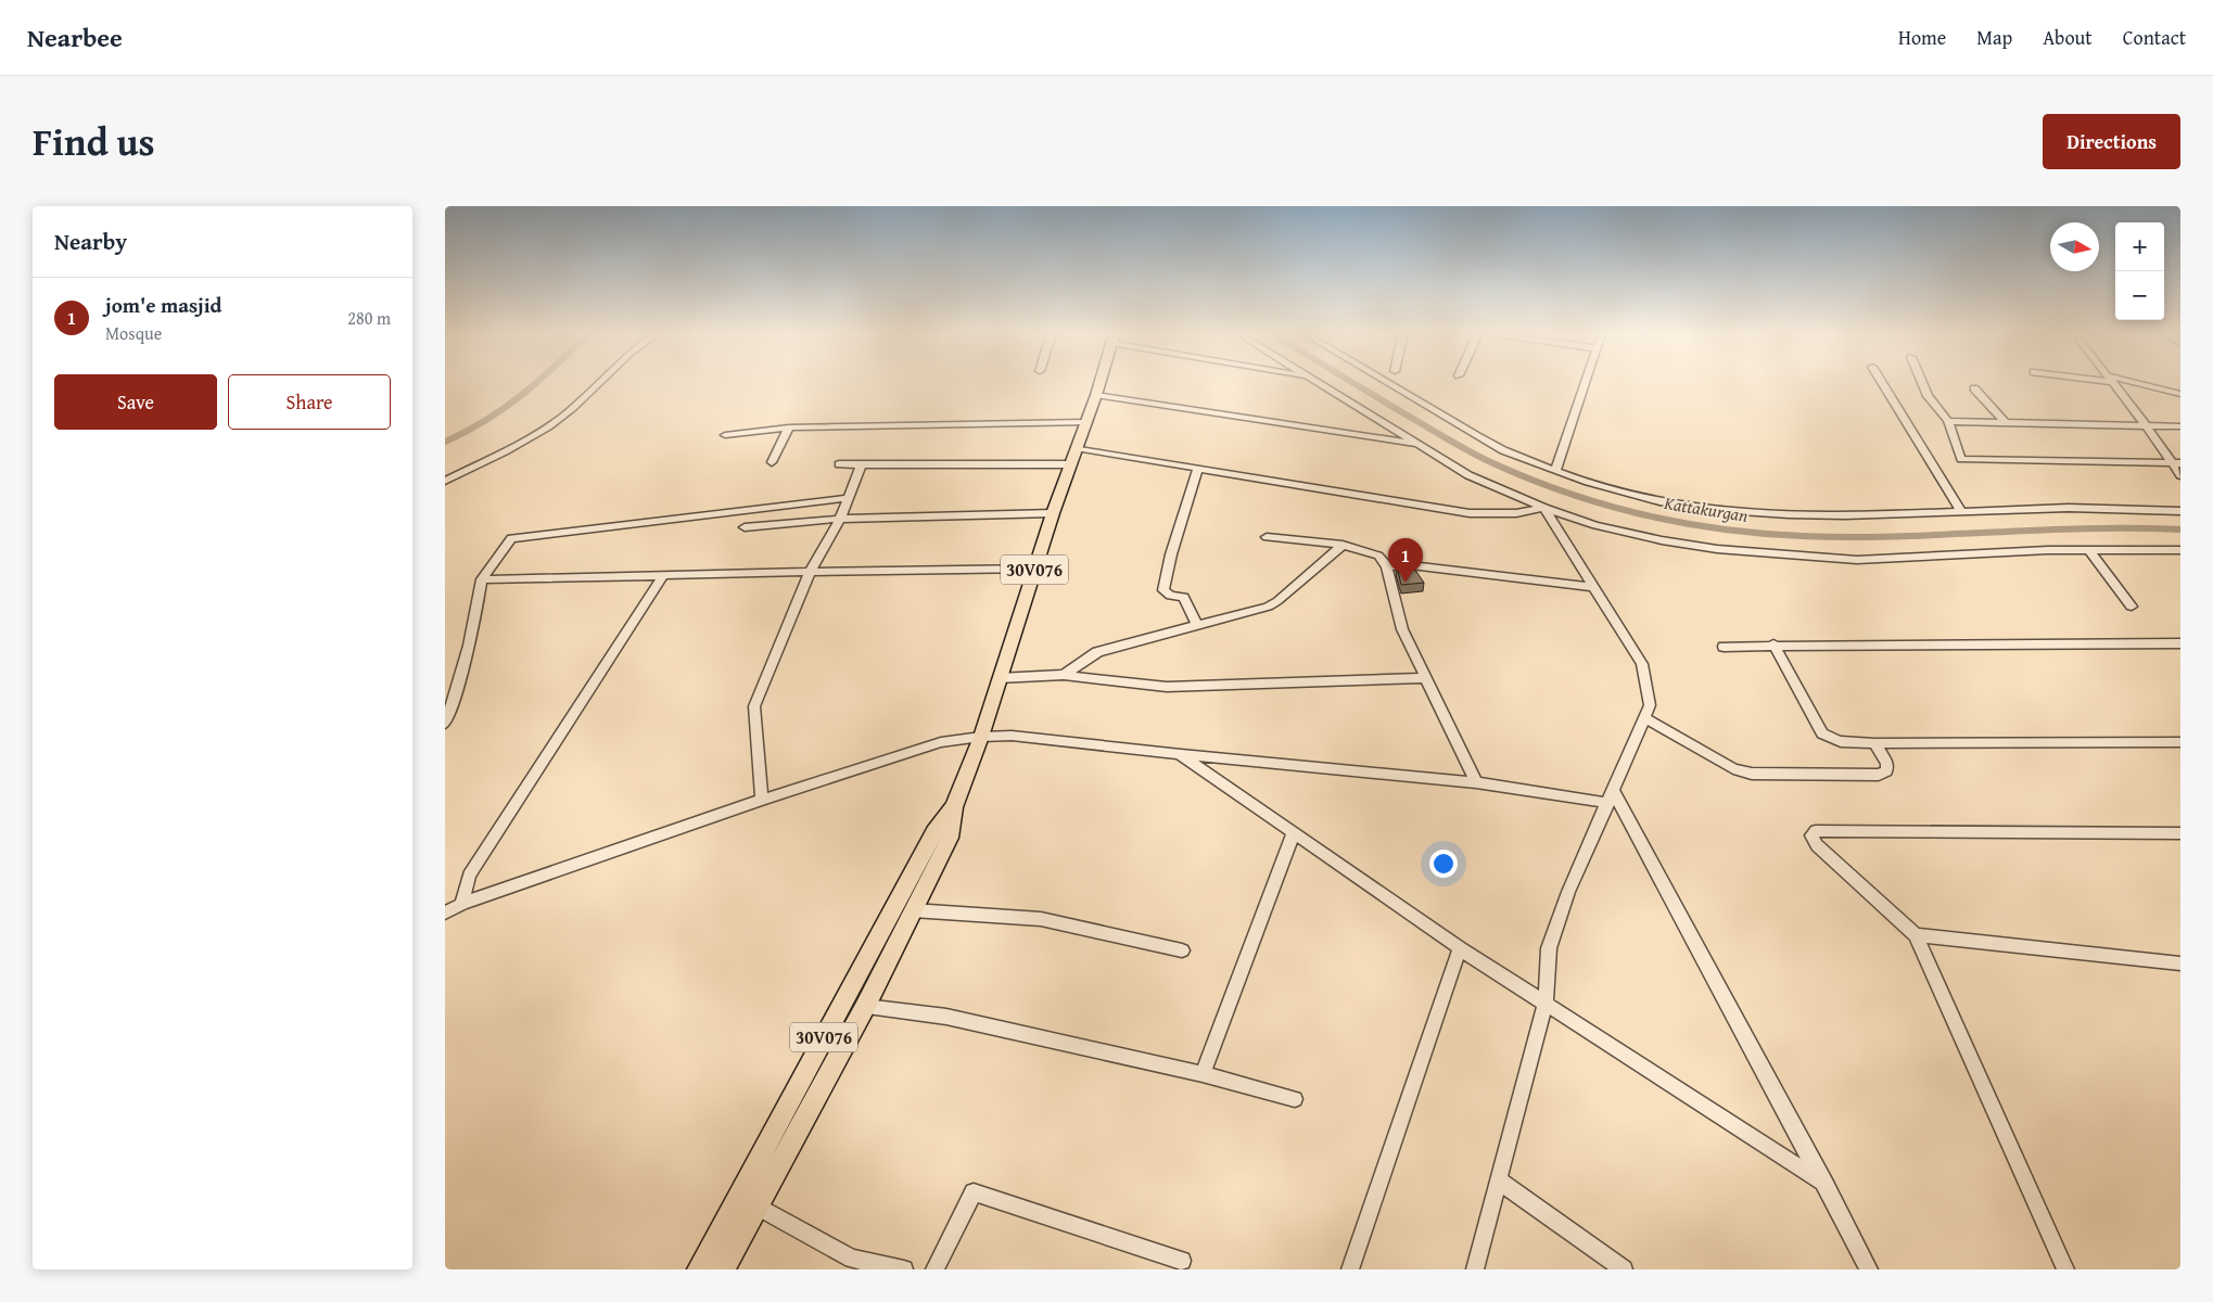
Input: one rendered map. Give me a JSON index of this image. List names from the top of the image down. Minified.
{"streets":{"main road":["30V076"]},"water":["Kattakurgan"],"north":"right","page":{"header":"Nearbee","nav":["Home","Map","About","Contact"],"title":"Find us","buttons":["Directions",["Save","Share"]],"heading":"Nearby","map_buttons":["+","−"],"list":[{"mark":"1","name":"jom'e masjid","note":"Mosque","value":"280 m"}],"pins":"1"}}
